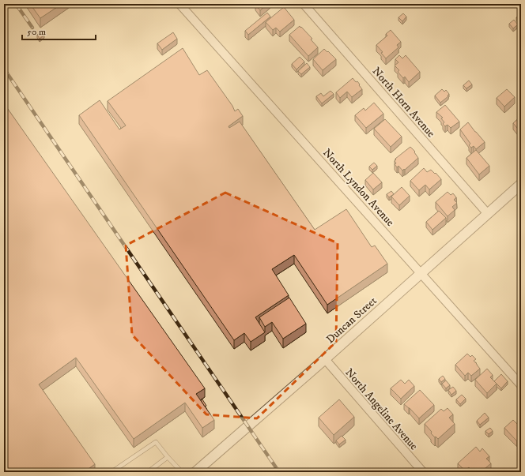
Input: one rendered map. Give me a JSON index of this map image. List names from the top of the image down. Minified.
{"streets":{"street":["North Horn Avenue","North Lyndon Avenue","Duncan Street","North Angeline Avenue"]},"crossings":[["North Horn Avenue","Duncan Street"],["North Lyndon Avenue","Duncan Street"],["Duncan Street","North Angeline Avenue"]],"scale_bar":"50 m"}
